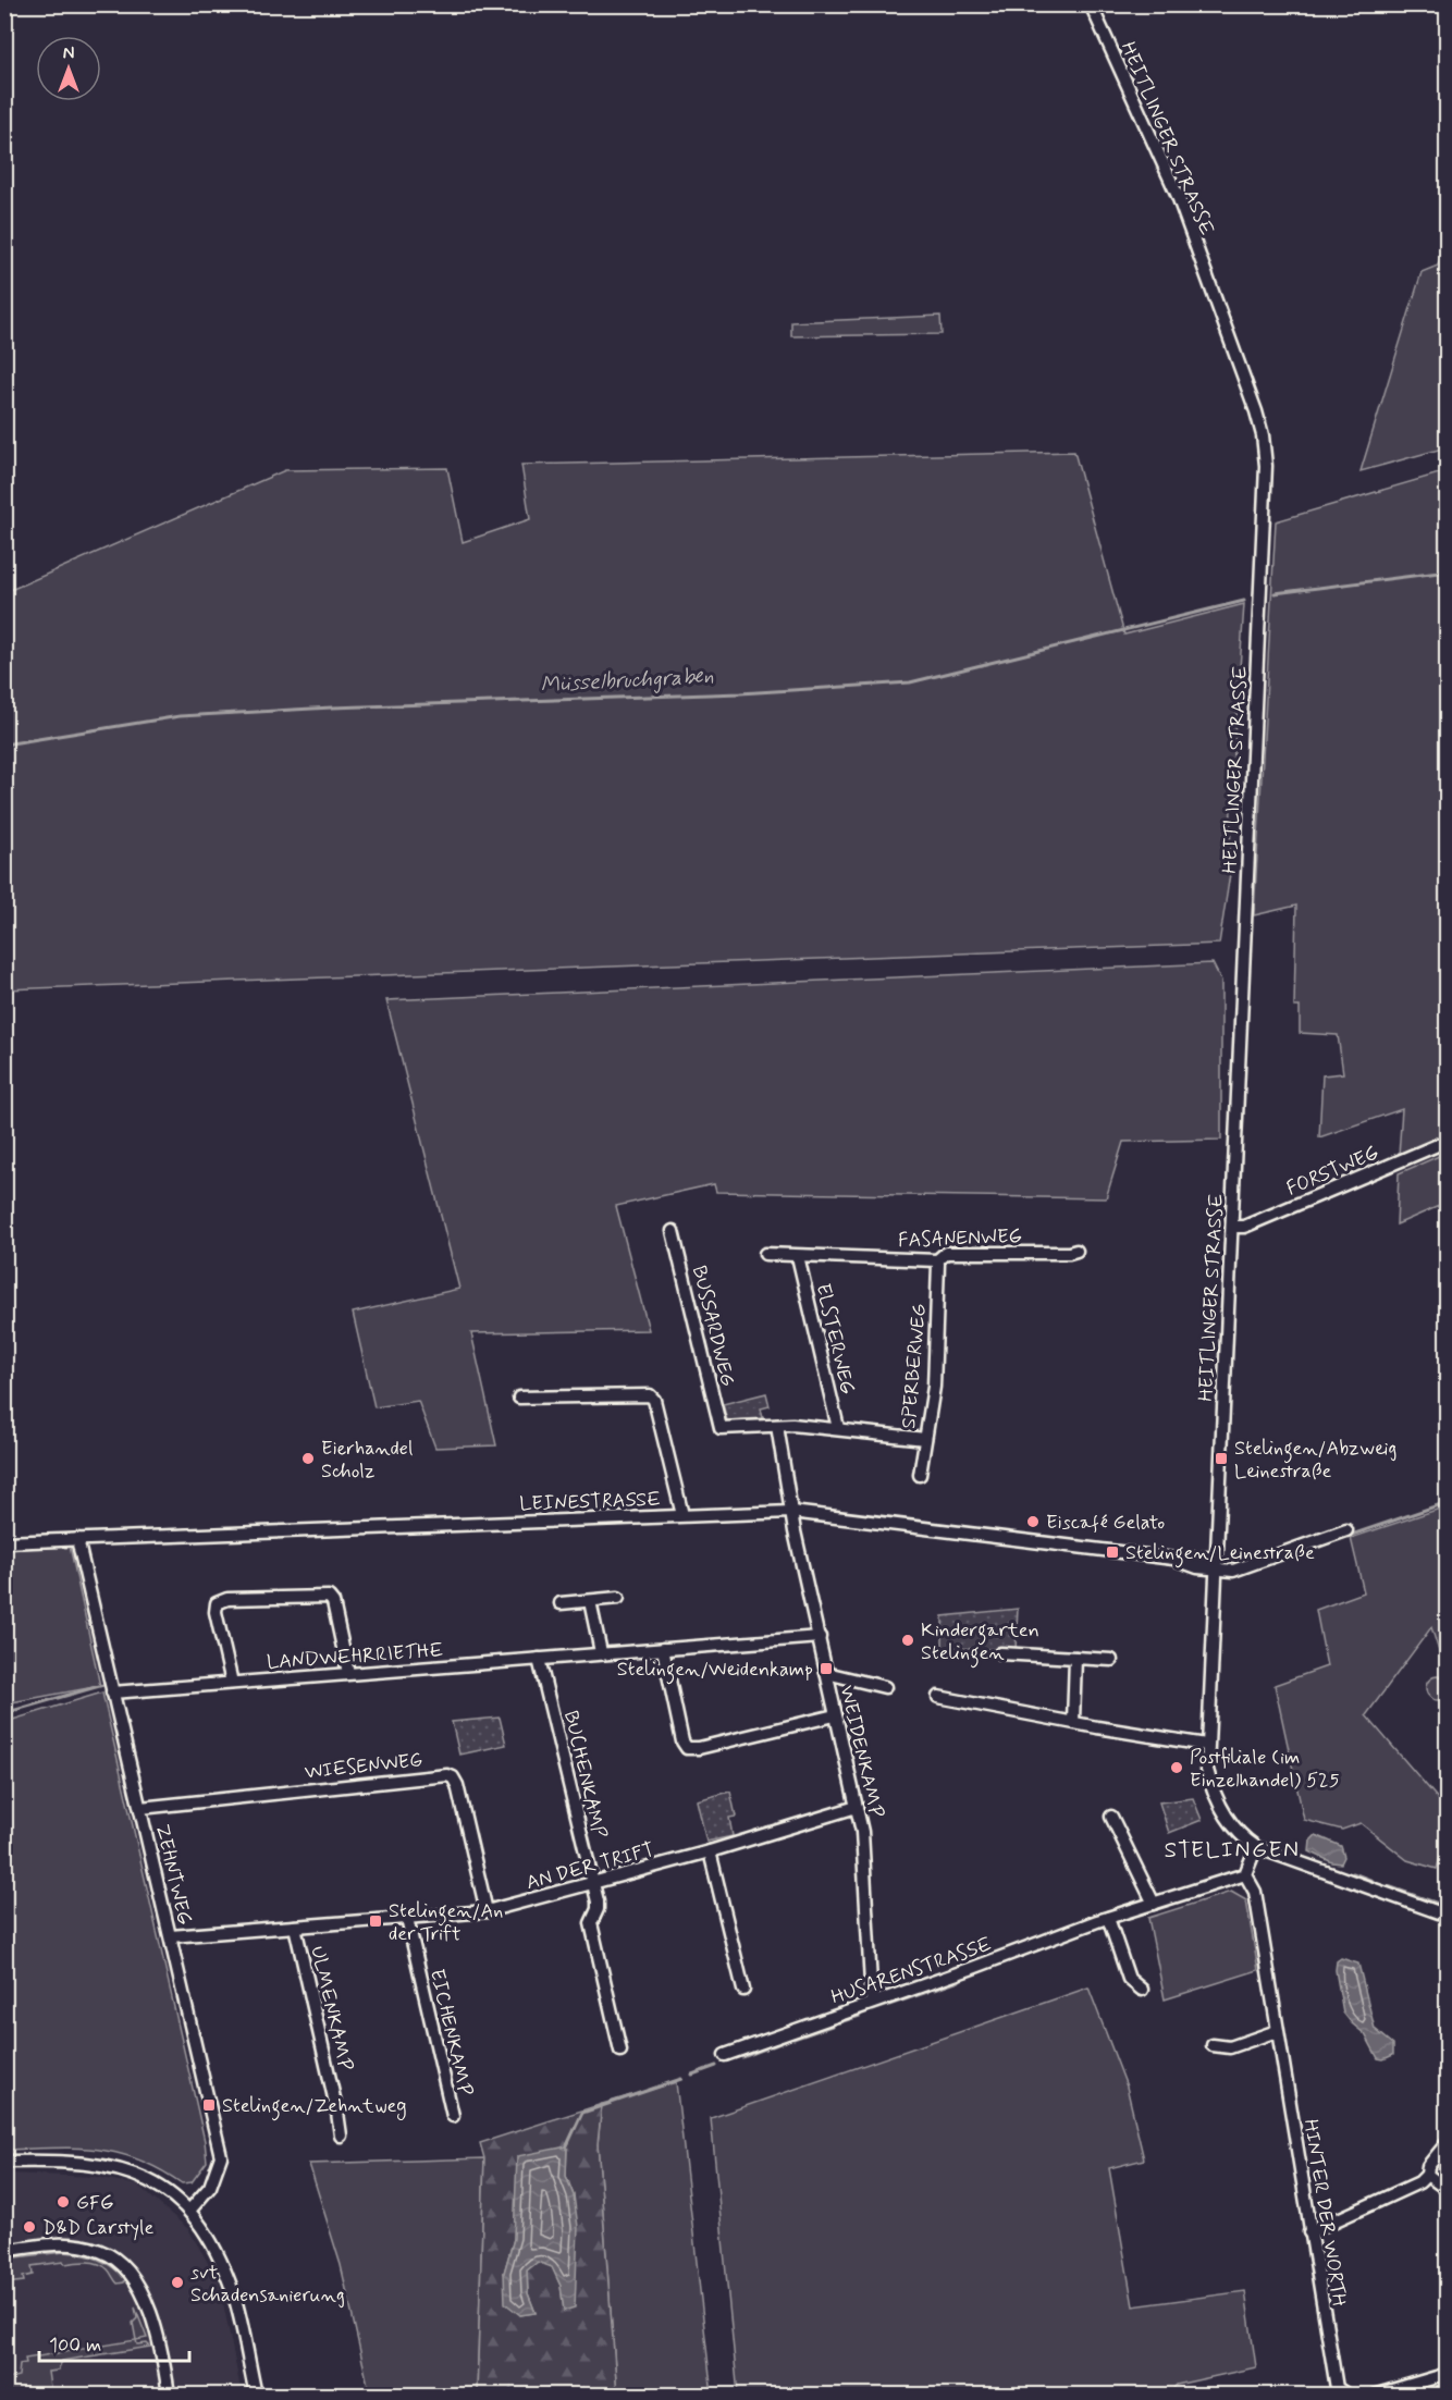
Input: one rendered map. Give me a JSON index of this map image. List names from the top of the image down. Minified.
{"streets":{"street":["HEITLINGER STRASSE","FORSTWEG","FASANENWEG","BUSSARDWEG","ELSTERWEG","SPERBERWEG","LEINESTRASSE","LANDWEHRRIETHE","WEIDENKAMP","WIESENWEG","BUCHENKAMP","AN DER TRIFT","ZEHNTWEG","HUSARENSTRASSE","ULMENKAMP","EICHENKAMP","HINTER DER WORTH"]},"crossings":[["HEITLINGER STRASSE","FORSTWEG"],["HEITLINGER STRASSE","LEINESTRASSE"],["FASANENWEG","ELSTERWEG"],["FASANENWEG","SPERBERWEG"],["BUSSARDWEG","WEIDENKAMP"],["LEINESTRASSE","WEIDENKAMP"],["LEINESTRASSE","ZEHNTWEG"],["LANDWEHRRIETHE","WEIDENKAMP"],["LANDWEHRRIETHE","BUCHENKAMP"],["LANDWEHRRIETHE","ZEHNTWEG"],["WEIDENKAMP","AN DER TRIFT"],["WEIDENKAMP","HUSARENSTRASSE"],["WIESENWEG","AN DER TRIFT"],["WIESENWEG","ZEHNTWEG"],["BUCHENKAMP","AN DER TRIFT"],["AN DER TRIFT","ZEHNTWEG"],["AN DER TRIFT","ULMENKAMP"],["AN DER TRIFT","EICHENKAMP"],["HUSARENSTRASSE","HINTER DER WORTH"]],"districts":["STELINGEN"],"water":["Müsselbruchgraben"],"places":{"other":["Eierhandel Scholz","Eiscafé Gelato","Kindergarten Stelingen","Postfiliale (im Einzelhandel) 525","GFG","D&D Carstyle","svt Schadensanierung"],"transit":["Stelingen/Abzweig Leinestraße","Stelingen/Leinestraße","Stelingen/Weidenkamp","Stelingen/An der Trift","Stelingen/Zehntweg"]},"scale_bar":"100 m","north":"top"}
